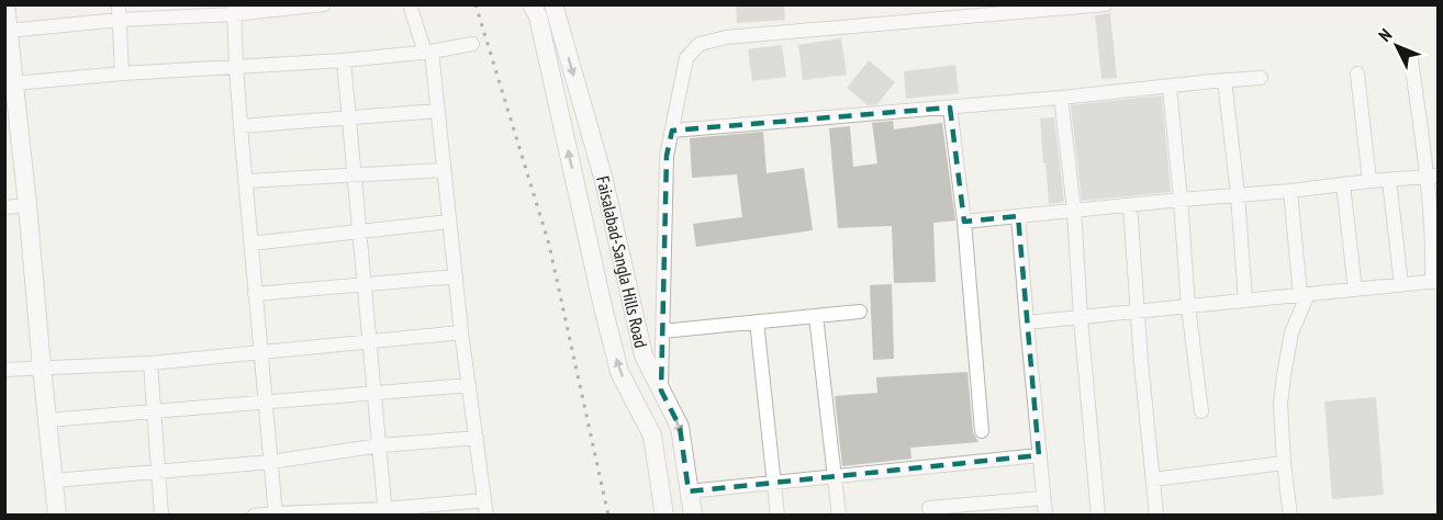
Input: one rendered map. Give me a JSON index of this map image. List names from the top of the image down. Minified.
{"streets":{"main road":["Faisalabad-Sangla Hills Road"]},"north":"top left"}
